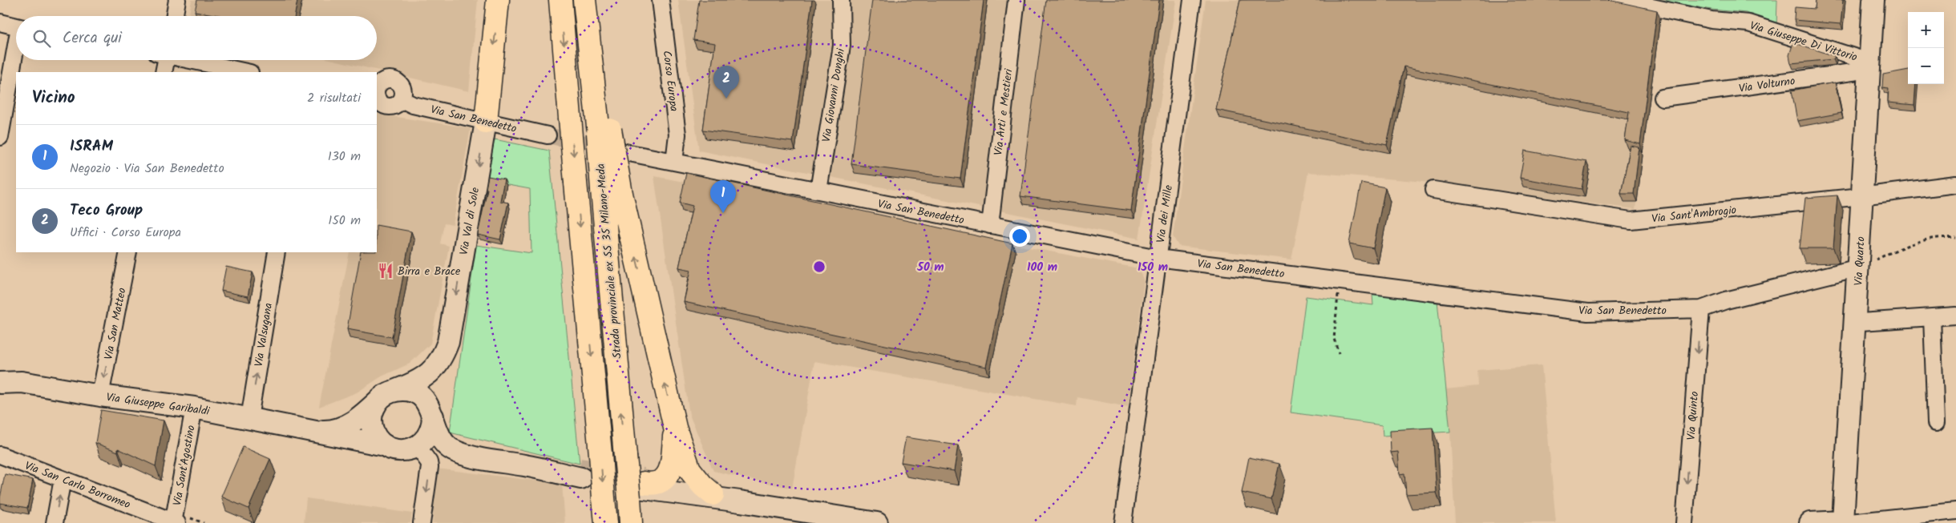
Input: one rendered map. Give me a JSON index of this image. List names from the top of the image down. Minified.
{"streets":{"highway":["Strada provinciale ex SS 35 Milano-Meda"],"street":["Via Giuseppe Di Vittorio","Corso Europa","Via Volturno","Via Giovanni Donghi","Via Arti e Mestieri","Via San Benedetto","Via dei Mille","Via Sant'Ambrogio","Via Val di Sole","Via Quarto","Via San Matteo","Via Valsugana","Via Giuseppe Garibaldi","Via Quinto","Via Sant'Agostino","Via San Carlo Borromeo"]},"crossings":[["Via Giuseppe Di Vittorio","Via Volturno"],["Via Giuseppe Di Vittorio","Via Quarto"],["Corso Europa","Via San Benedetto"],["Via Volturno","Via Quarto"],["Via Giovanni Donghi","Via San Benedetto"],["Via Arti e Mestieri","Via San Benedetto"],["Via San Benedetto","Via dei Mille"],["Via San Benedetto","Via Val di Sole"],["Via San Benedetto","Via Quarto"],["Via San Benedetto","Via Quinto"],["Via Sant'Ambrogio","Via Quarto"],["Via Val di Sole","Via Giuseppe Garibaldi"],["Via San Matteo","Via Giuseppe Garibaldi"],["Via Valsugana","Via Giuseppe Garibaldi"],["Via Giuseppe Garibaldi","Via Sant'Agostino"],["Via Sant'Agostino","Via San Carlo Borromeo"]],"one_way":["Via Val di Sole","Via San Matteo","Via Valsugana","Via Quinto"],"places":{"restaurant":["Birra e Brace"]},"page":{"map_buttons":["+","−"],"search":"Cerca qui","pins":["2","1"],"heading":["Vicino","2 risultati"],"list":[{"mark":"1","name":"ISRAM","note":"Negozio · Via San Benedetto","value":"130 m"},{"mark":"2","name":"Teco Group","note":"Uffici · Corso Europa","value":"150 m"}]},"rings":["50 m","100 m","150 m"]}
